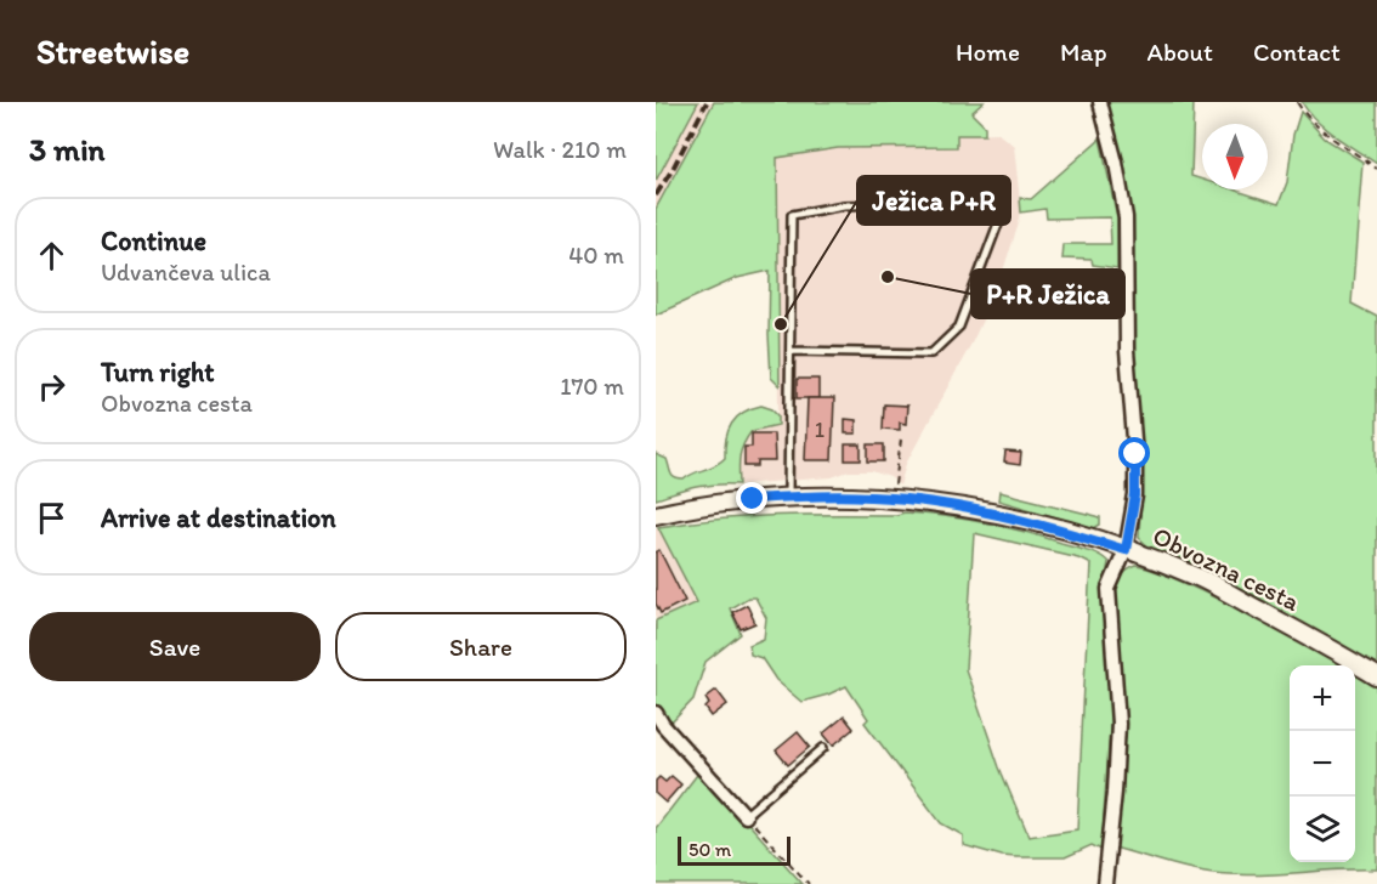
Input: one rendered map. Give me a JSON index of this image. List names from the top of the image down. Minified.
{"streets":{"street":["Obvozna cesta"]},"places":["P+R Ježica","Ježica P+R"],"house_numbers":["1"],"scale_bar":"50 m","north":"bottom","page":{"header":"Streetwise","nav":["Home","Map","About","Contact"],"heading":["3 min","Walk · 210 m"],"list":[["Continue","Udvančeva ulica","40 m"],["Turn right","Obvozna cesta","170 m"],"Arrive at destination"],"buttons":["Save","Share"],"map_buttons":["+","−"],"scale":"50 m"}}
